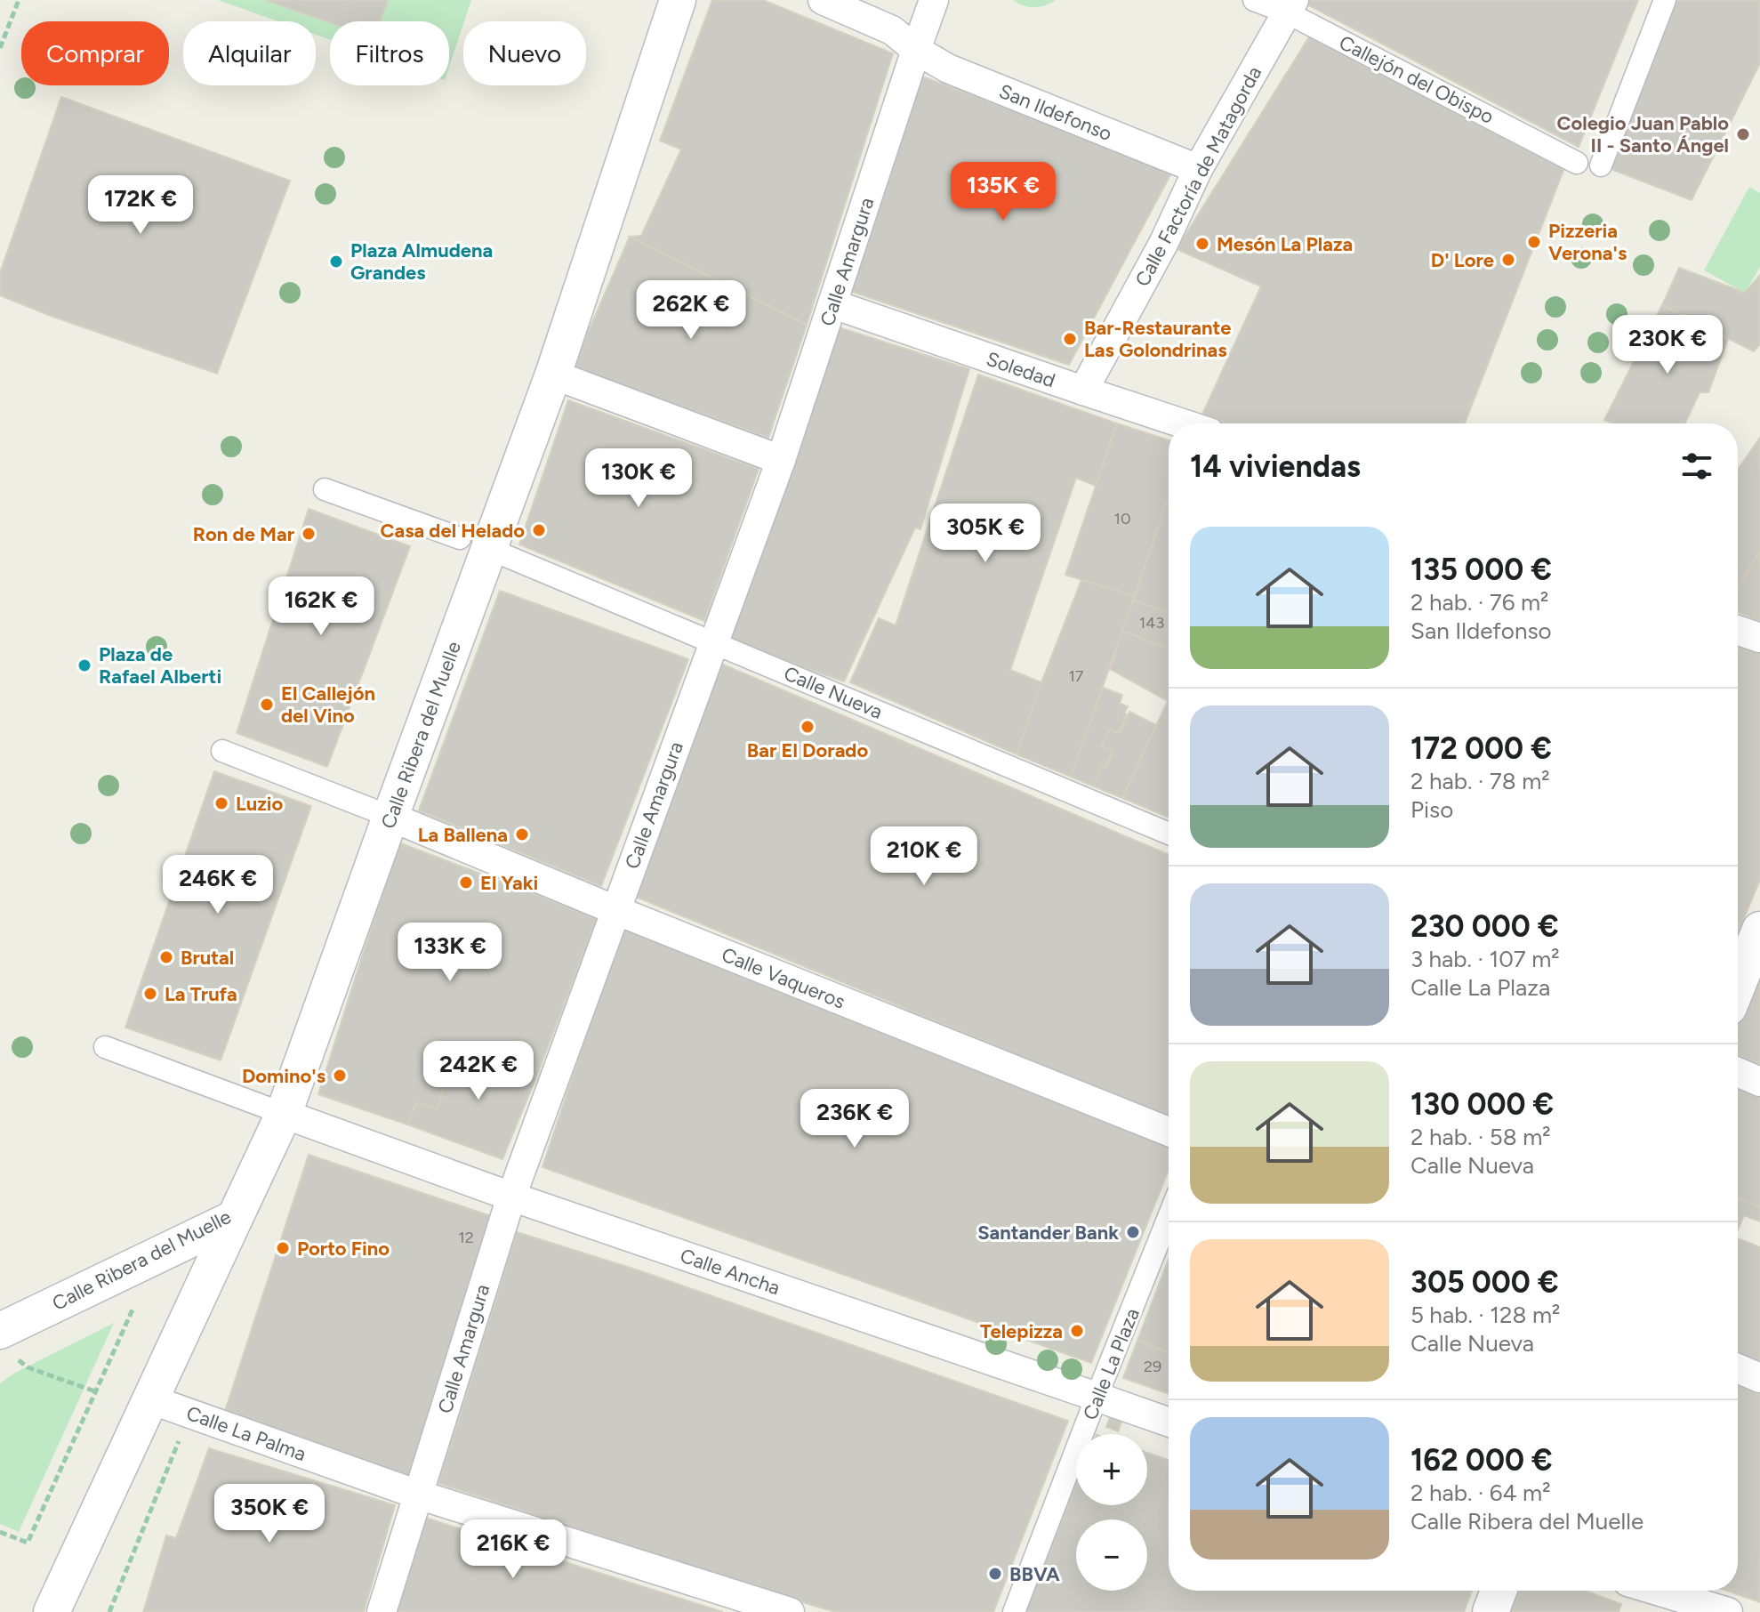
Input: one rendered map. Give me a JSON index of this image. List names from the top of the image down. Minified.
{"streets":{"street":["Callejón del Obispo","San Ildefonso","Calle Factoría de Matagorda","Calle Amargura","Soledad","Calle Nueva","Calle Ribera del Muelle","Calle Vaqueros","Calle Ancha","Calle La Plaza","Calle La Palma"]},"crossings":[["Callejón del Obispo","Calle Factoría de Matagorda"],["San Ildefonso","Calle Factoría de Matagorda"],["San Ildefonso","Calle Amargura"],["Calle Factoría de Matagorda","Soledad"],["Calle Amargura","Soledad"],["Calle Amargura","Calle Nueva"],["Calle Amargura","Calle Vaqueros"],["Calle Amargura","Calle Ancha"],["Calle Amargura","Calle La Palma"],["Calle Nueva","Calle Ribera del Muelle"],["Calle Ribera del Muelle","Calle Vaqueros"],["Calle Ribera del Muelle","Calle Ancha"],["Calle Ancha","Calle La Plaza"]],"places":["Colegio Juan Pablo II - Santo Ángel","Pizzeria Verona's","Mesón La Plaza","D' Lore","Plaza Almudena Grandes","Bar-Restaurante Las Golondrinas","Casa del Helado","Ron de Mar","Plaza de Rafael Alberti","El Callejón del Vino","Bar El Dorado","Luzio","La Ballena","El Yaki","Brutal","La Trufa","Domino's","Santander Bank","Porto Fino","Telepizza","BBVA"],"house_numbers":["10","143","17","12","29"],"page":{"chip":["Comprar","Alquilar","Filtros","Nuevo"],"price":["135K €","172K €","262K €","230K €","130K €","305K €","162K €","210K €","246K €","133K €","242K €","236K €","350K €","216K €"],"heading":"14 viviendas","list":[{"name":"135 000 €","note":"2 hab. · 76 m² · San Ildefonso"},{"name":"172 000 €","note":"2 hab. · 78 m² · Piso"},{"name":"230 000 €","note":"3 hab. · 107 m² · Calle La Plaza"},{"name":"130 000 €","note":"2 hab. · 58 m² · Calle Nueva"},{"name":"305 000 €","note":"5 hab. · 128 m² · Calle Nueva"},{"name":"162 000 €","note":"2 hab. · 64 m² · Calle Ribera del Muelle"}],"map_buttons":["+","−"]}}
